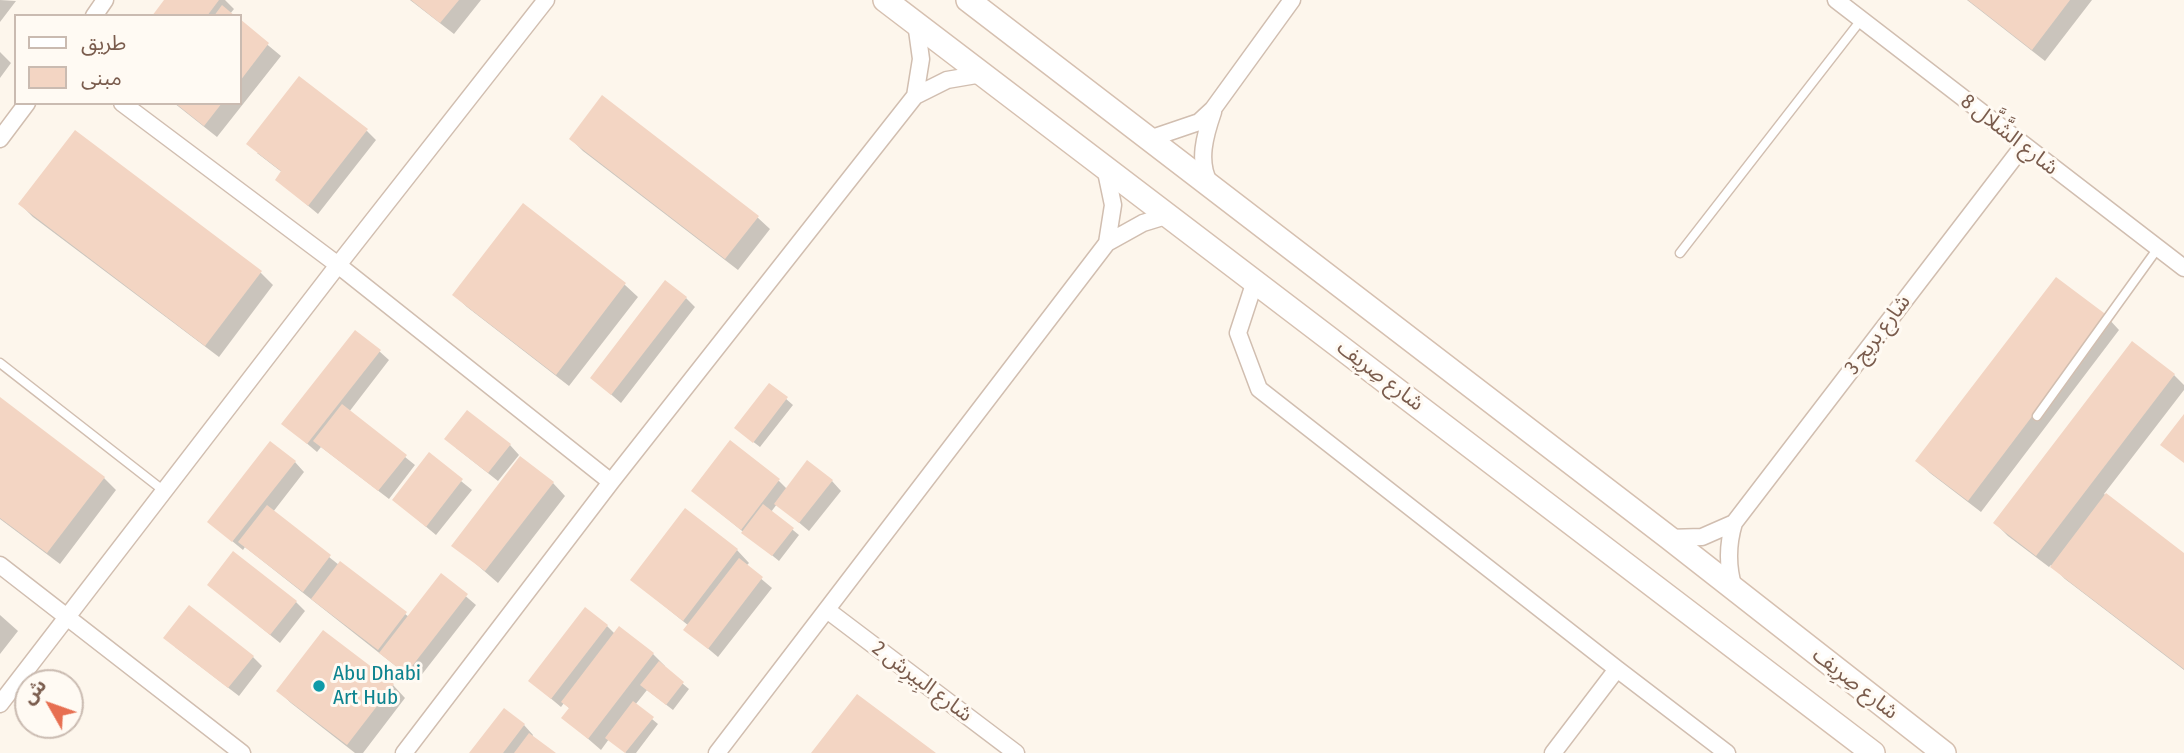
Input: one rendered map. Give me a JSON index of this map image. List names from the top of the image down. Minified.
{"streets":{"main road":["شارع صِرِيف"],"street":["شارع الشَّلَّال 8","شارع بريج 3","شارع البِيرِش 2"]},"crossings":[["شارع الشَّلَّال 8","شارع بريج 3"],["شارع بريج 3","شارع صِرِيف"]],"places":["Abu Dhabi Art Hub"],"legend":["طريق","مبنى"],"north":"top left"}
